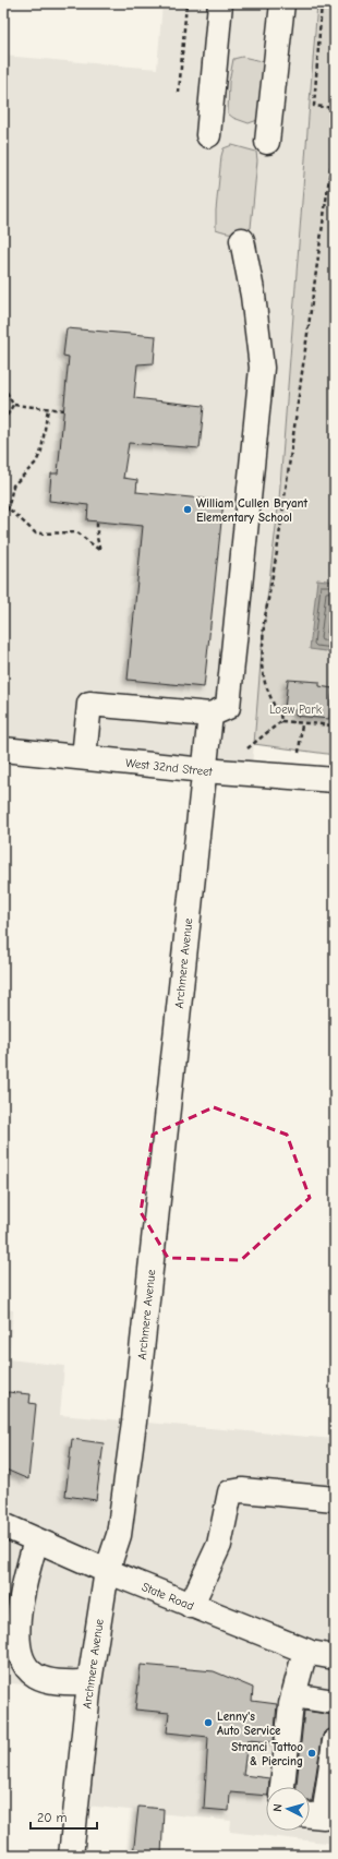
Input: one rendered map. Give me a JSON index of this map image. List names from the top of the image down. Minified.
{"streets":{"street":["West 32nd Street","Archmere Avenue","State Road"]},"crossings":[["West 32nd Street","Archmere Avenue"],["Archmere Avenue","State Road"]],"parks":["Loew Park"],"places":["William Cullen Bryant Elementary School","Lenny's Auto Service","Stranci Tattoo & Piercing"],"scale_bar":"20 m","north":"left"}
